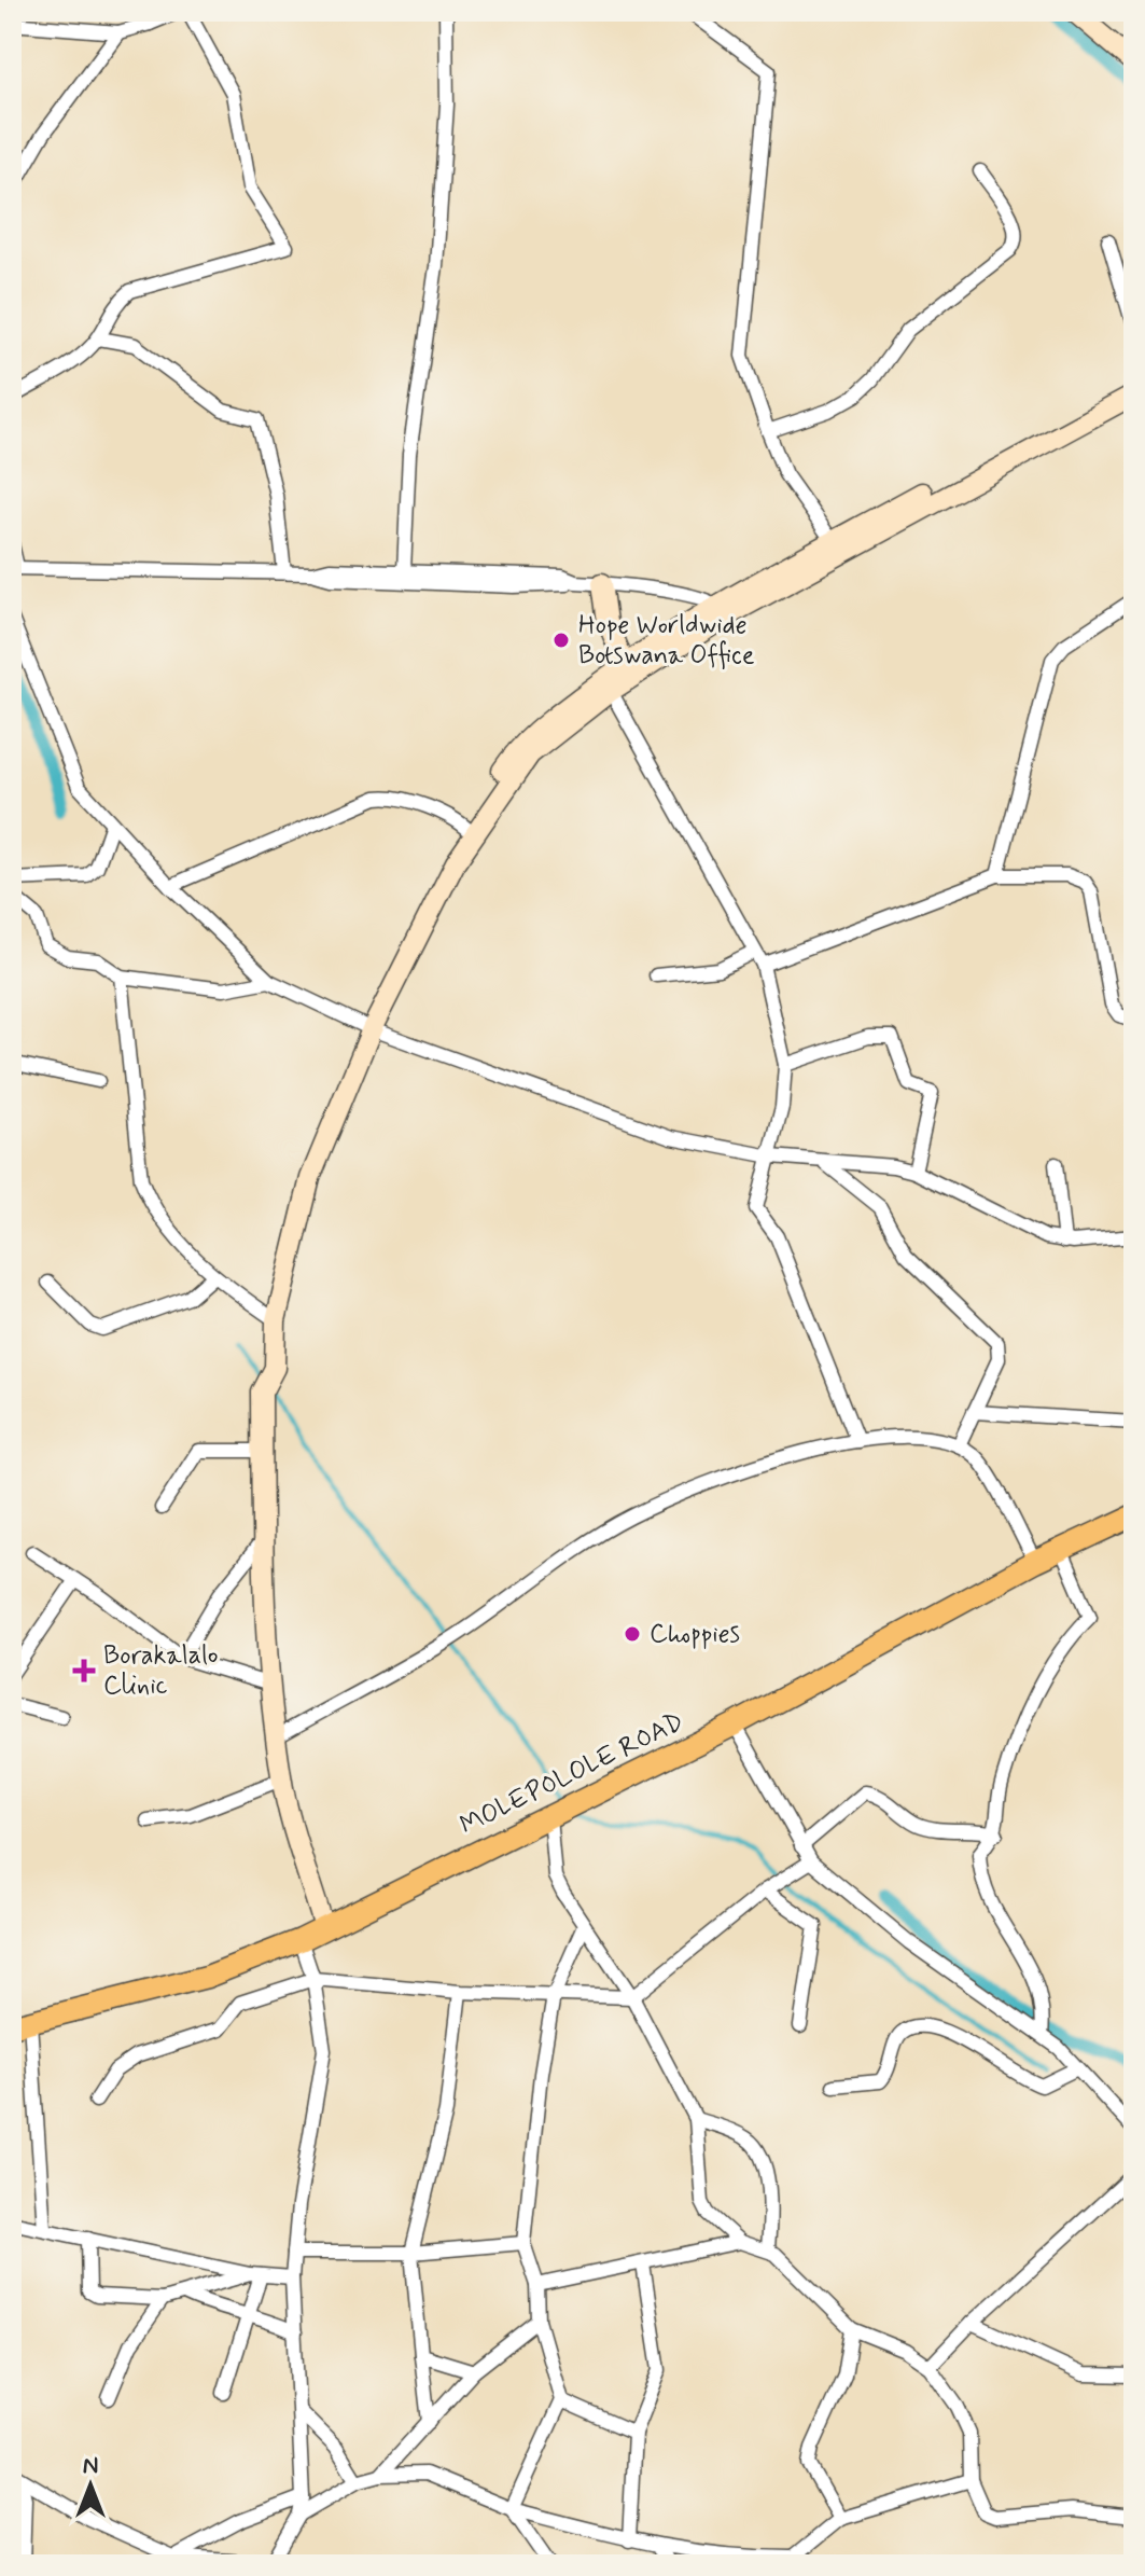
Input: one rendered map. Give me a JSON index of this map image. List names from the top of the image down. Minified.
{"streets":{"main road":["MOLEPOLOLE ROAD"]},"places":{"other":["Hope Worldwide Botswana Office","Choppies"],"health":["Borakalalo Clinic"]},"north":"top"}
